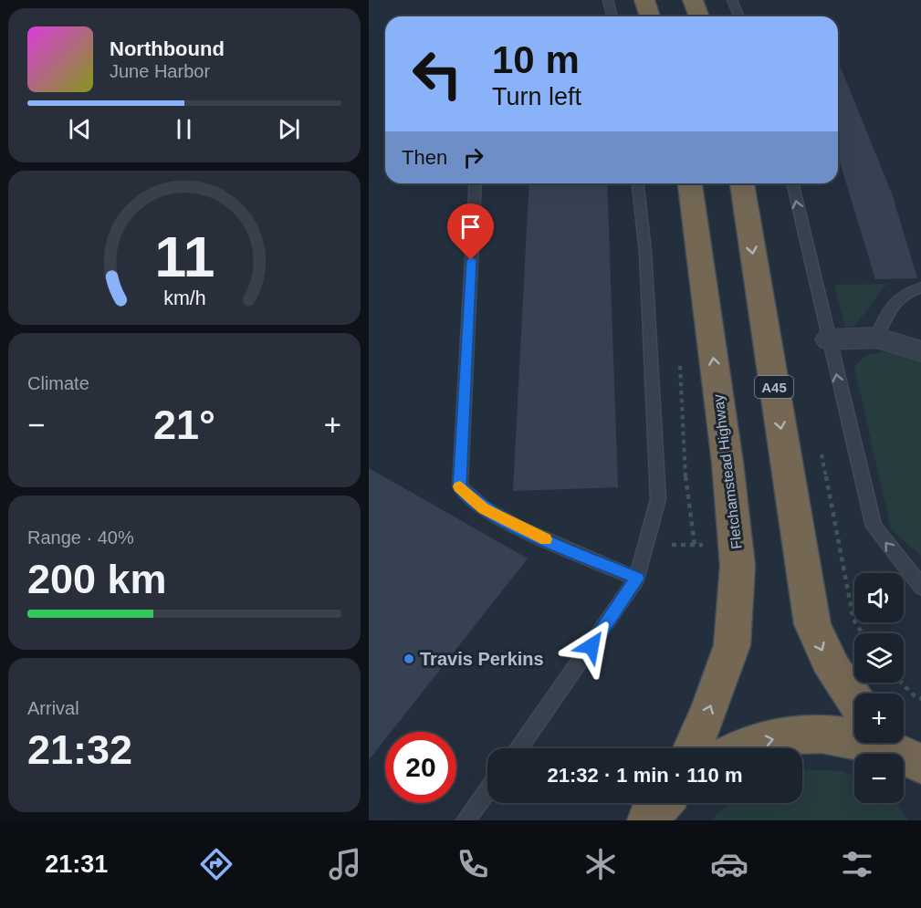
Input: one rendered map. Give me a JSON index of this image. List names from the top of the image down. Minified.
{"streets":{"highway":["A45","Fletchamstead Highway"]},"places":["Travis Perkins"],"page":{"turn":["10 m","Turn left"],"song":["Northbound","June Harbor"],"then":"Then","tile":["Climate",["Range · 40%","200 km"],["Arrival","21:32"]],"heat":["−","21°","+"],"map_buttons":["+","−"],"limit":"20","trip":"21:32 · 1 min · 110 m","tabs":"21:31","gauge":["11","km/h"]}}
